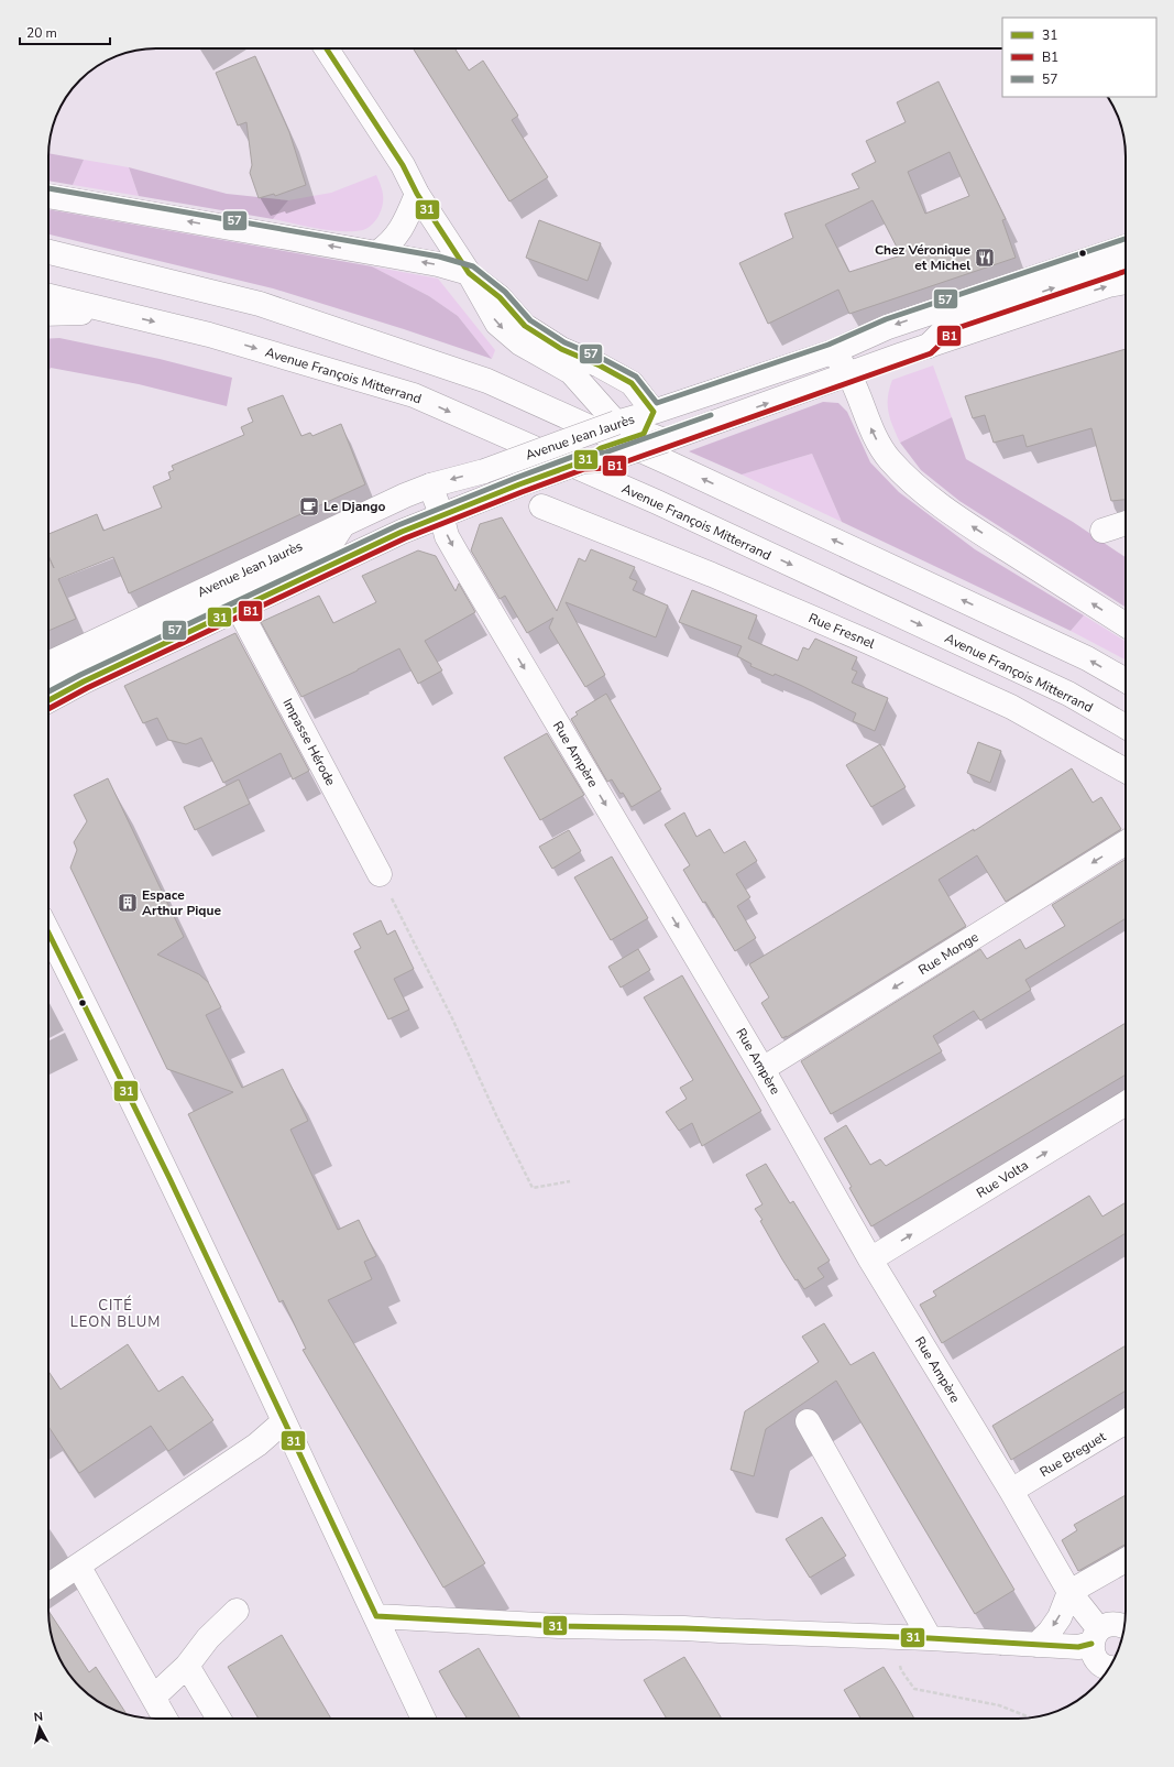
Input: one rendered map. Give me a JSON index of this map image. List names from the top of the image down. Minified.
{"streets":{"main road":["Avenue François Mitterrand","Avenue Jean Jaurès","Rue Fresnel","Impasse Hérode","Rue Ampère","Rue Monge","Rue Volta","Rue Breguet"]},"crossings":[["Avenue Jean Jaurès","Impasse Hérode"],["Avenue Jean Jaurès","Rue Ampère"],["Rue Ampère","Rue Monge"],["Rue Ampère","Rue Volta"],["Rue Ampère","Rue Breguet"]],"one_way":["Rue Ampère","Rue Monge","Rue Volta"],"districts":["CITÉ LEON BLUM"],"places":{"restaurant":["Chez Véronique et Michel"],"cafe":["Le Django"],"building":["Espace Arthur Pique"]},"lines":["transit line 31","transit line 57","transit line B1"],"legend":["31","B1","57"],"scale_bar":"20 m","north":"top"}
